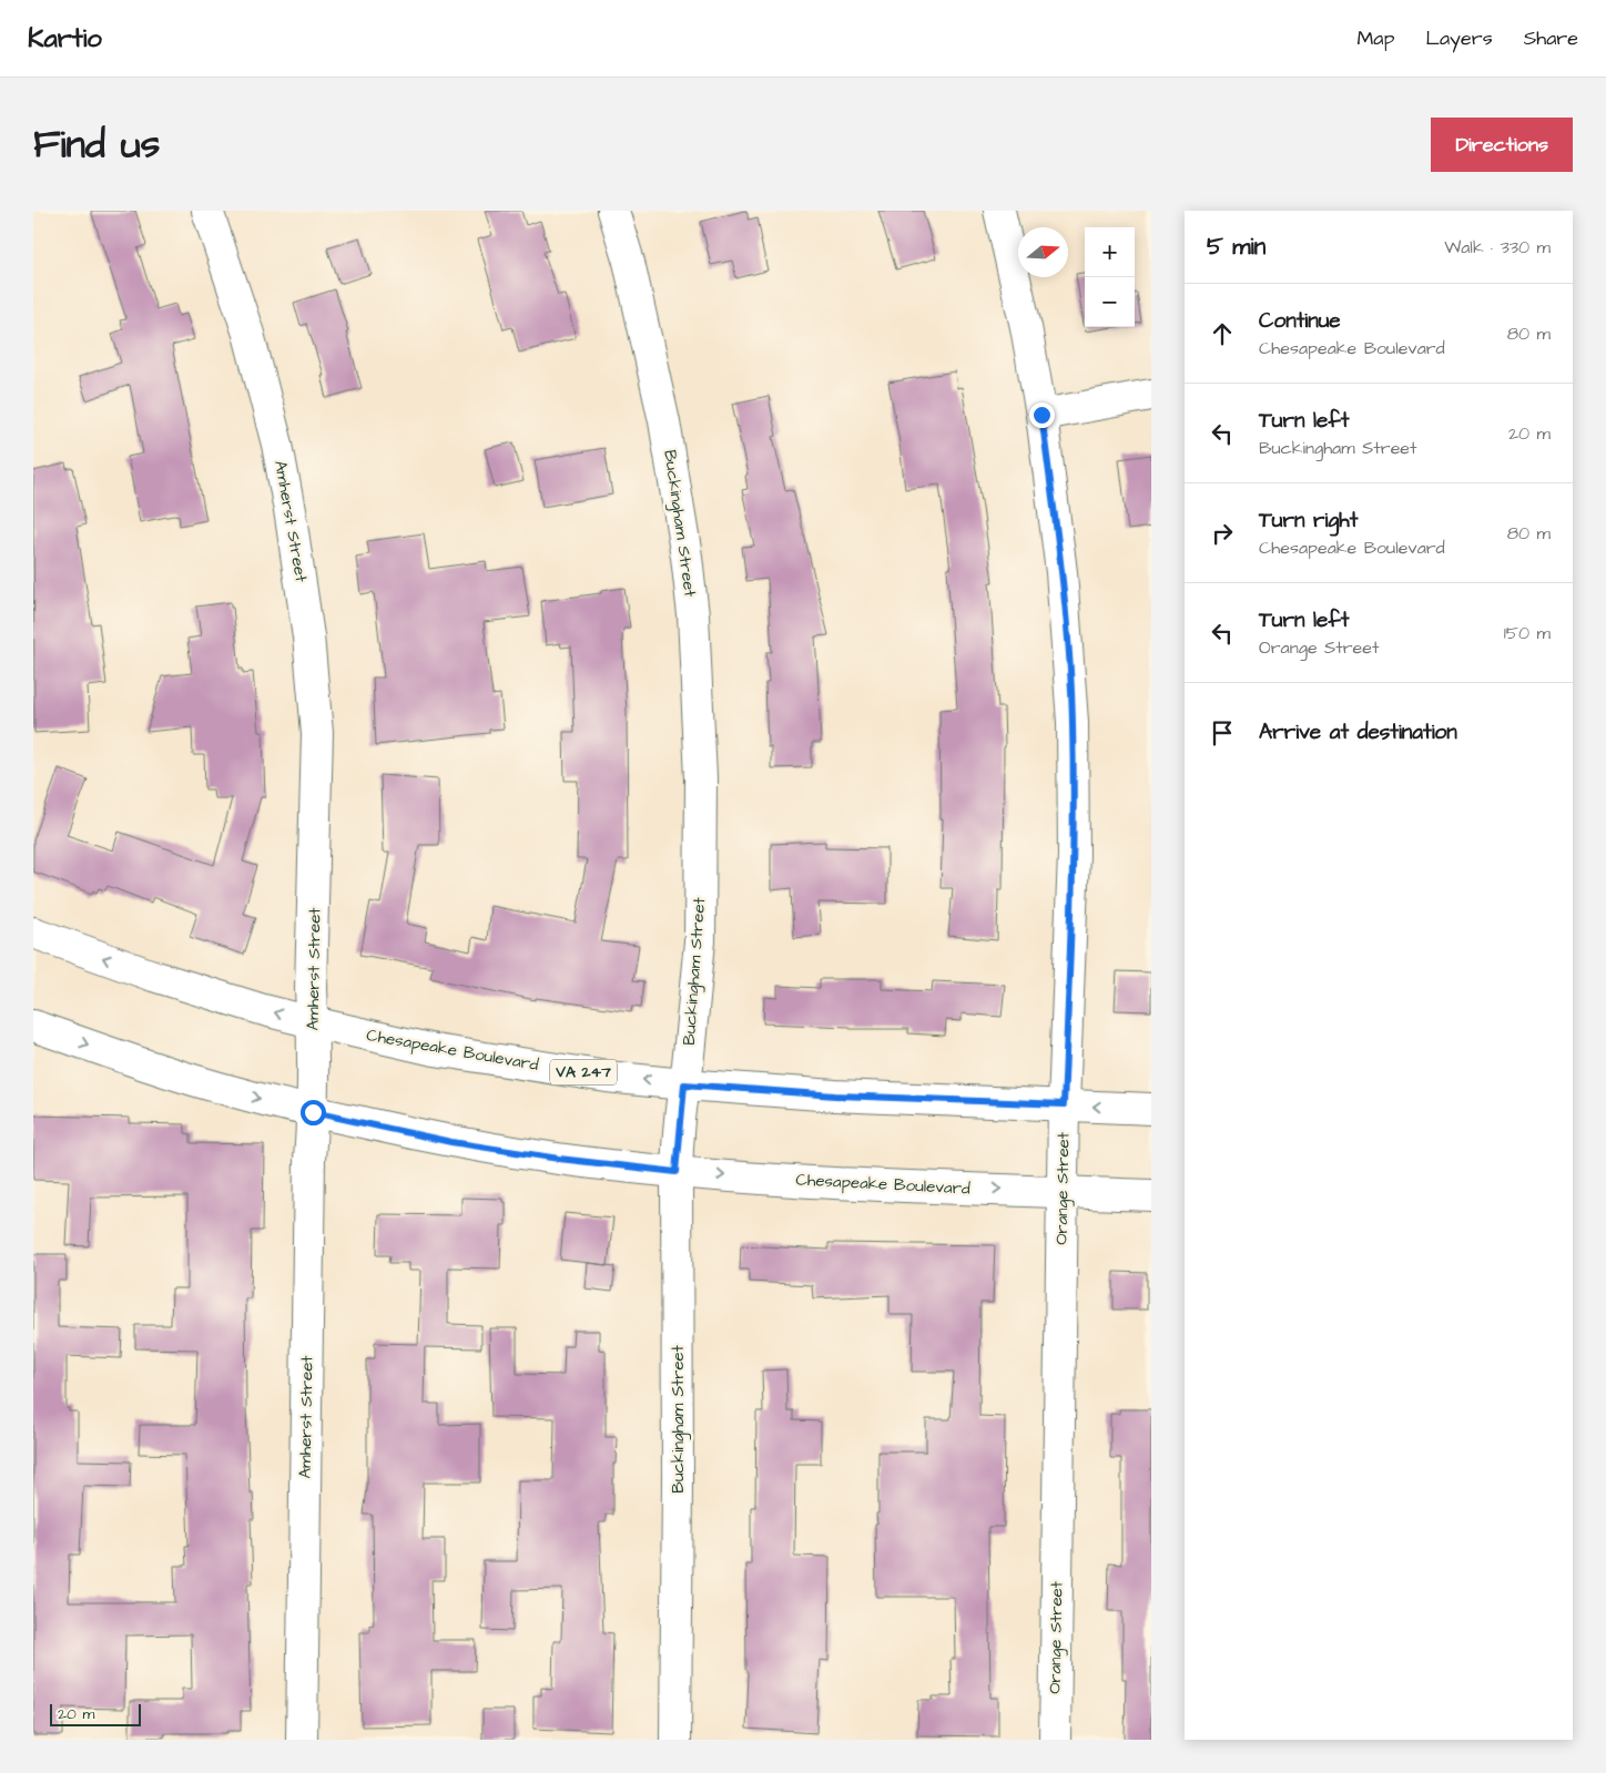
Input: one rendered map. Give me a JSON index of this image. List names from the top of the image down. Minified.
{"streets":{"street":["Amherst Street","Buckingham Street","Chesapeake Boulevard","VA 247","Orange Street"]},"crossings":[["Amherst Street","Chesapeake Boulevard"],["Buckingham Street","Chesapeake Boulevard"],["Chesapeake Boulevard","Orange Street"]],"scale_bar":"20 m","north":"right","page":{"header":"Kartio","nav":["Map","Layers","Share"],"title":"Find us","buttons":"Directions","heading":["5 min","Walk · 330 m"],"map_buttons":["+","−"],"list":[["Continue","Chesapeake Boulevard","80 m"],["Turn left","Buckingham Street","20 m"],["Turn right","Chesapeake Boulevard","80 m"],["Turn left","Orange Street","150 m"],"Arrive at destination"],"scale":"20 m"}}
